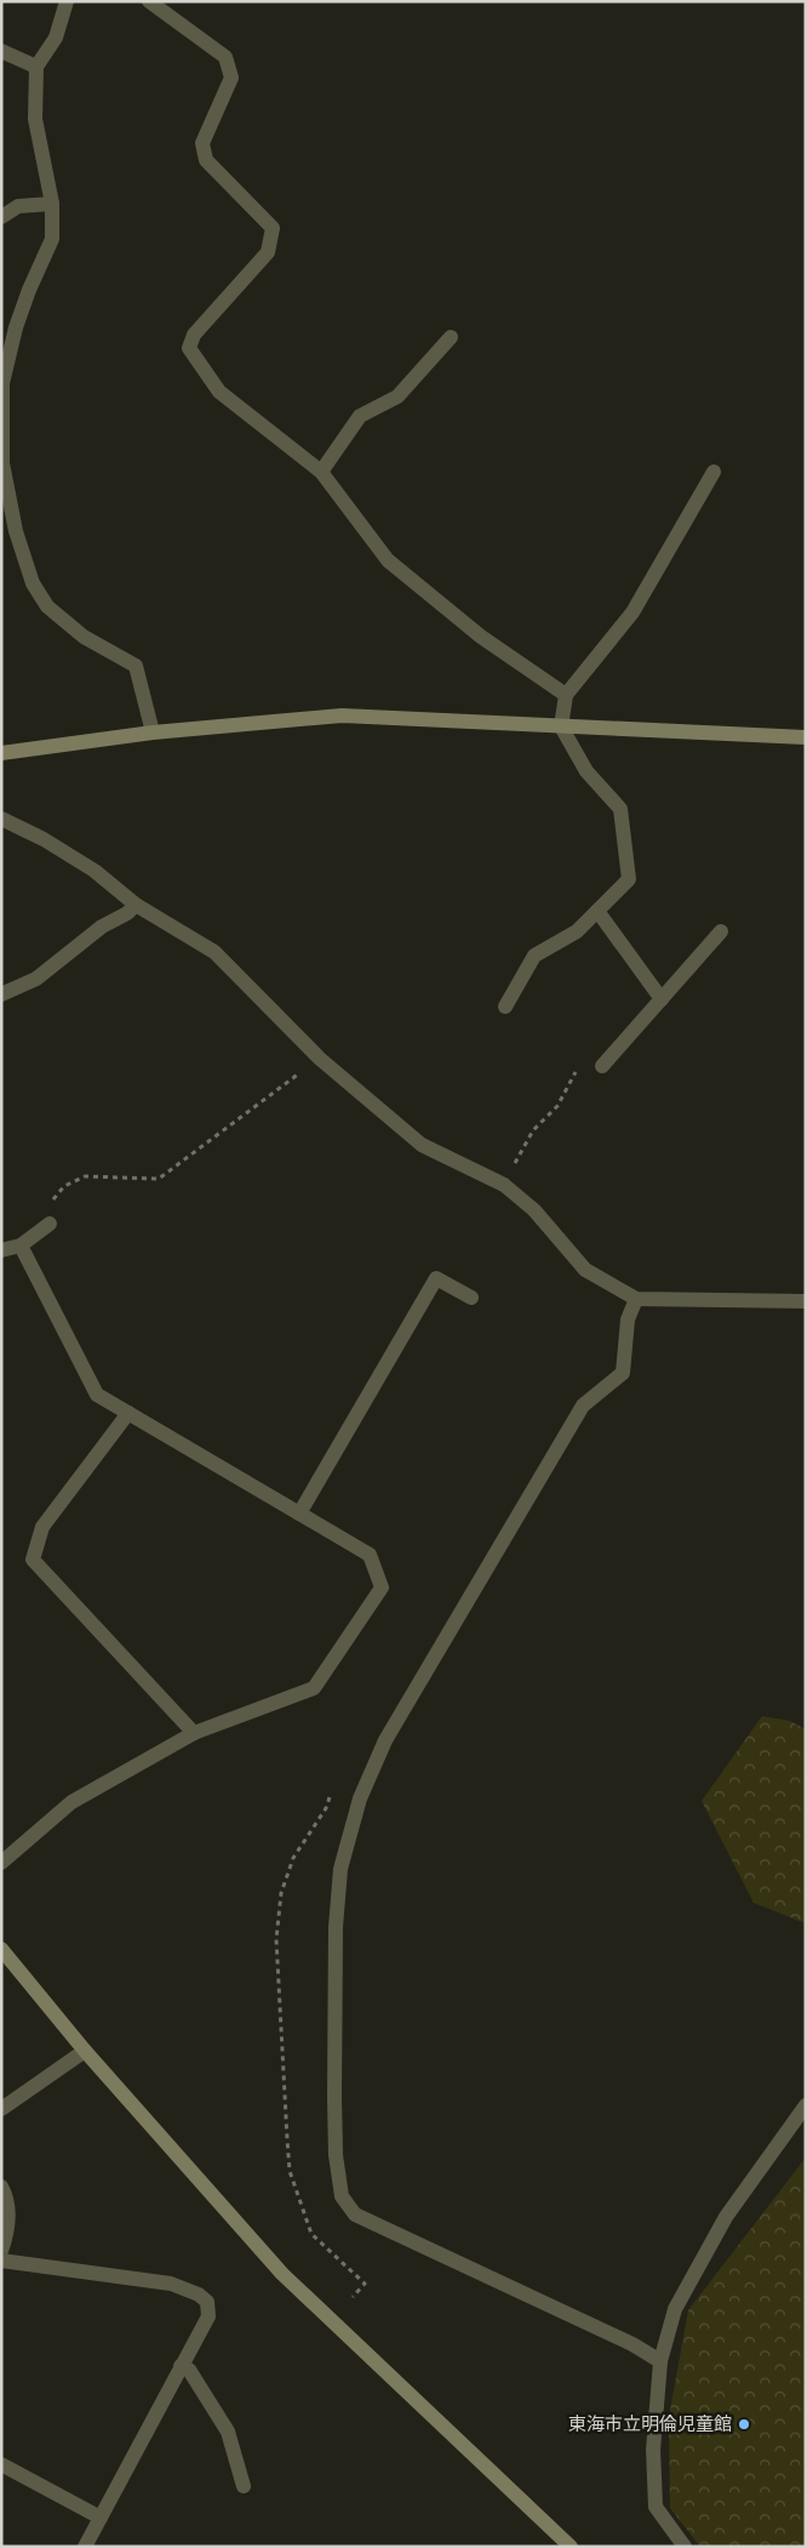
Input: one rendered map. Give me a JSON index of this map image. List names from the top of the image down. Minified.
{"places":["東海市立明倫児童館"]}
